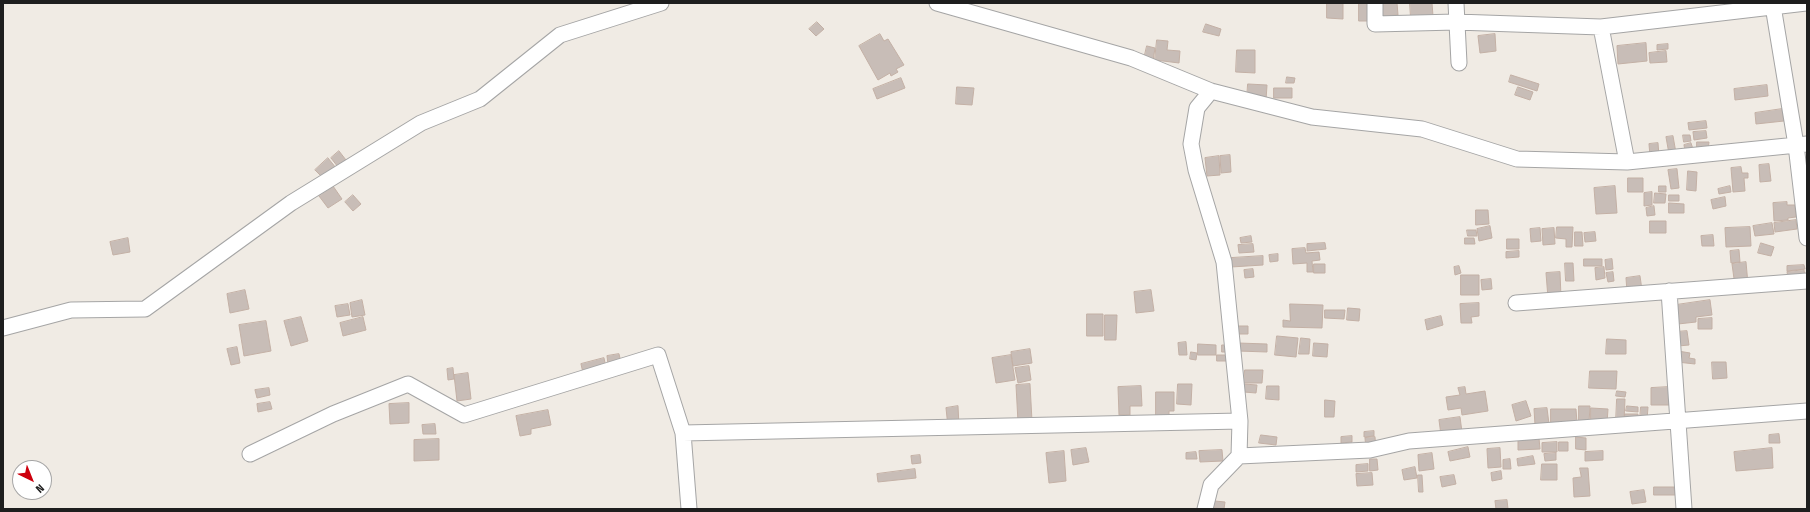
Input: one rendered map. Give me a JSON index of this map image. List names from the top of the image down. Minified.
{"north":"bottom right"}
